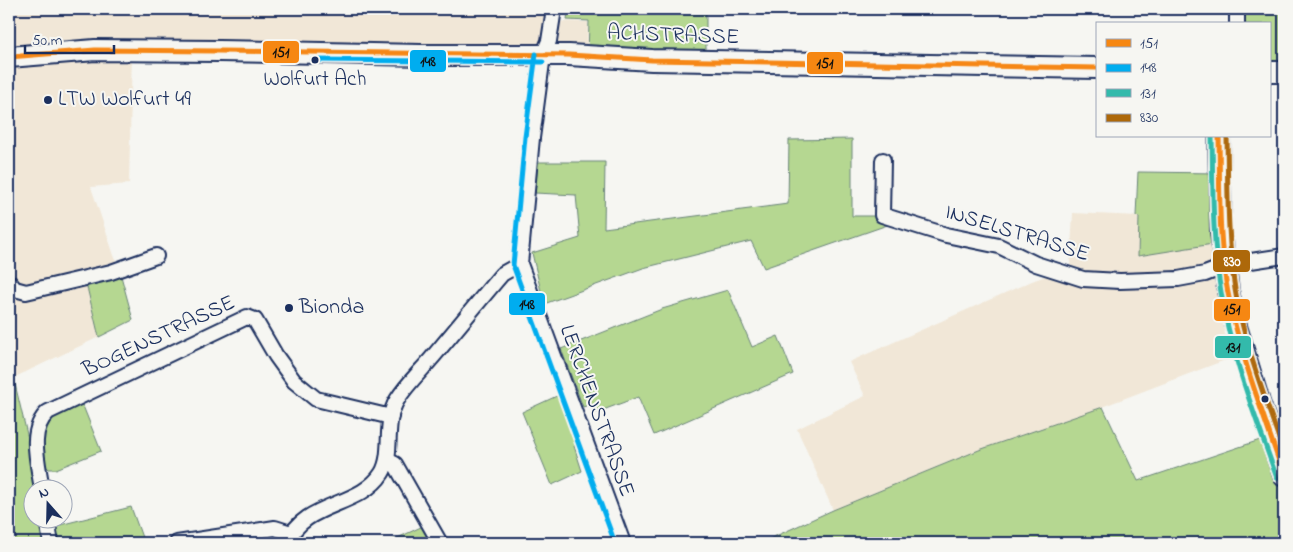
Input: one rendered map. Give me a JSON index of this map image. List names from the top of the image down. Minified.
{"streets":{"main road":["ACHSTRASSE"],"street":["INSELSTRASSE","BOGENSTRASSE","LERCHENSTRASSE"]},"places":["Wolfurt Ach","LTW Wolfurt 49","Bionda"],"lines":["transit line 151","transit line 148","transit line 131","transit line 830"],"legend":["151","148","131","830"],"scale_bar":"50 m","north":"top"}
